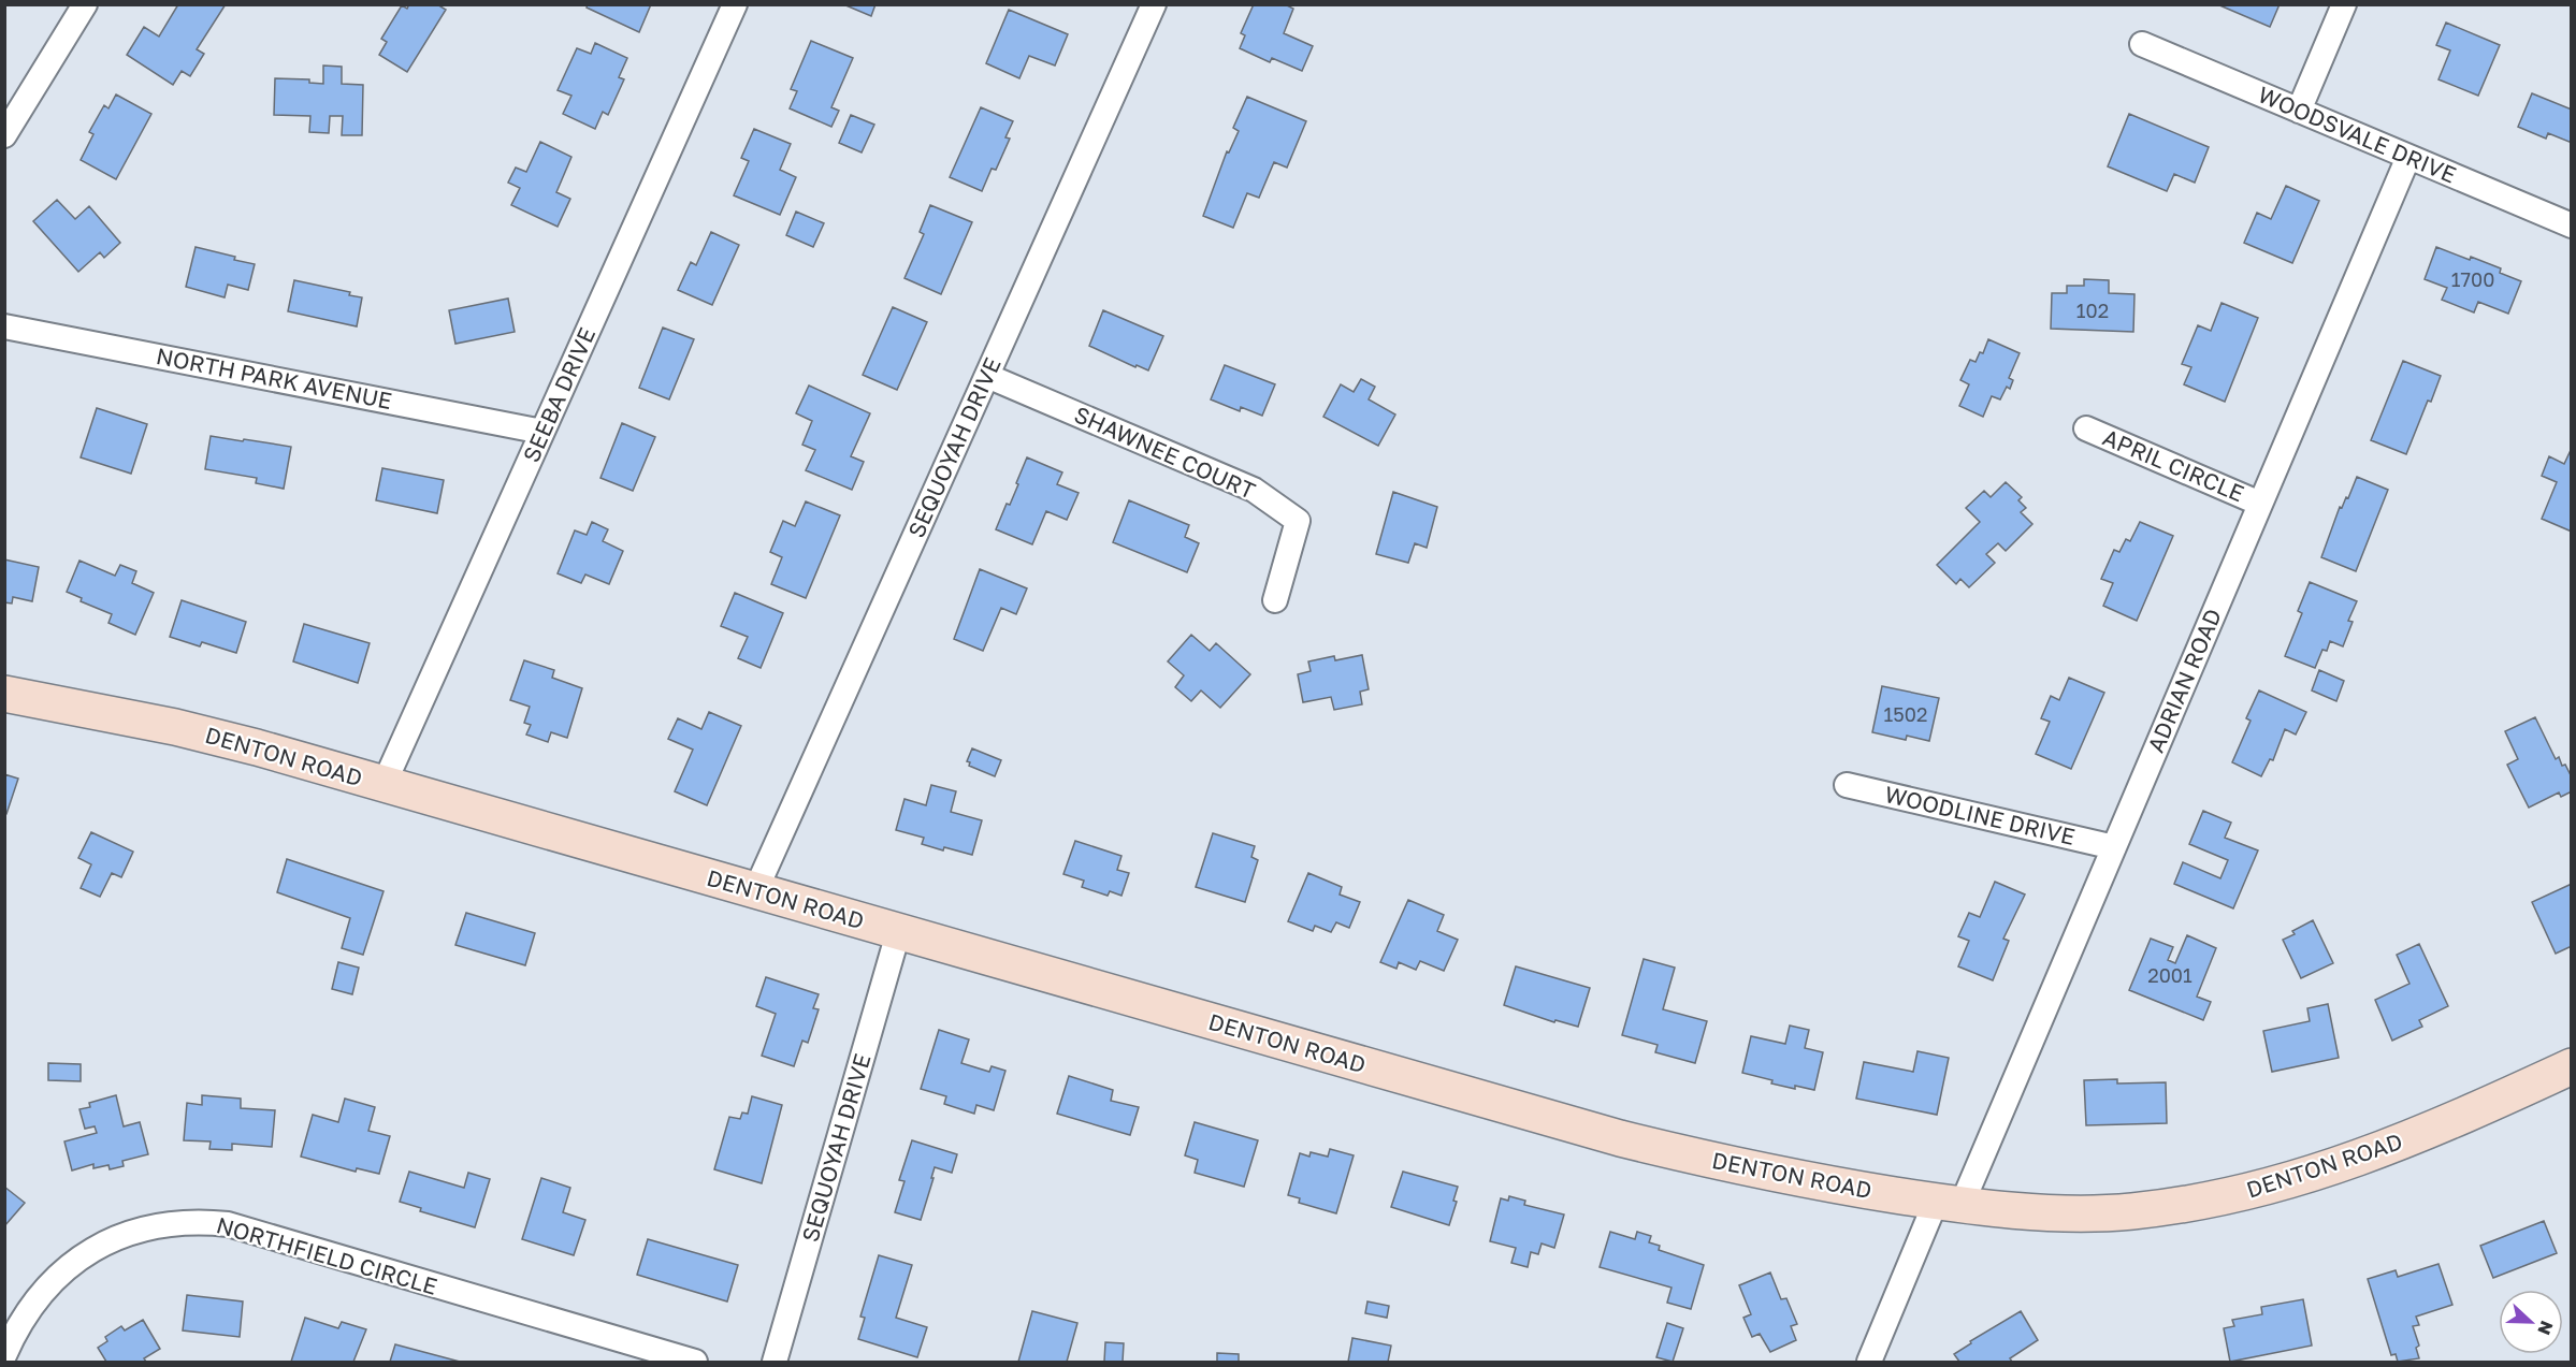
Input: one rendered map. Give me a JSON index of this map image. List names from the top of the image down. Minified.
{"streets":{"street":["WOODSVALE DRIVE","NORTH PARK AVENUE","SEEBA DRIVE","SEQUOYAH DRIVE","SHAWNEE COURT","APRIL CIRCLE","ADRIAN ROAD","DENTON ROAD","WOODLINE DRIVE","NORTHFIELD CIRCLE"]},"crossings":[["WOODSVALE DRIVE","ADRIAN ROAD"],["NORTH PARK AVENUE","SEEBA DRIVE"],["SEEBA DRIVE","DENTON ROAD"],["SEQUOYAH DRIVE","SHAWNEE COURT"],["SEQUOYAH DRIVE","DENTON ROAD"],["APRIL CIRCLE","ADRIAN ROAD"],["ADRIAN ROAD","DENTON ROAD"],["ADRIAN ROAD","WOODLINE DRIVE"]],"house_numbers":["1700","102","1502","2001"],"north":"right"}
